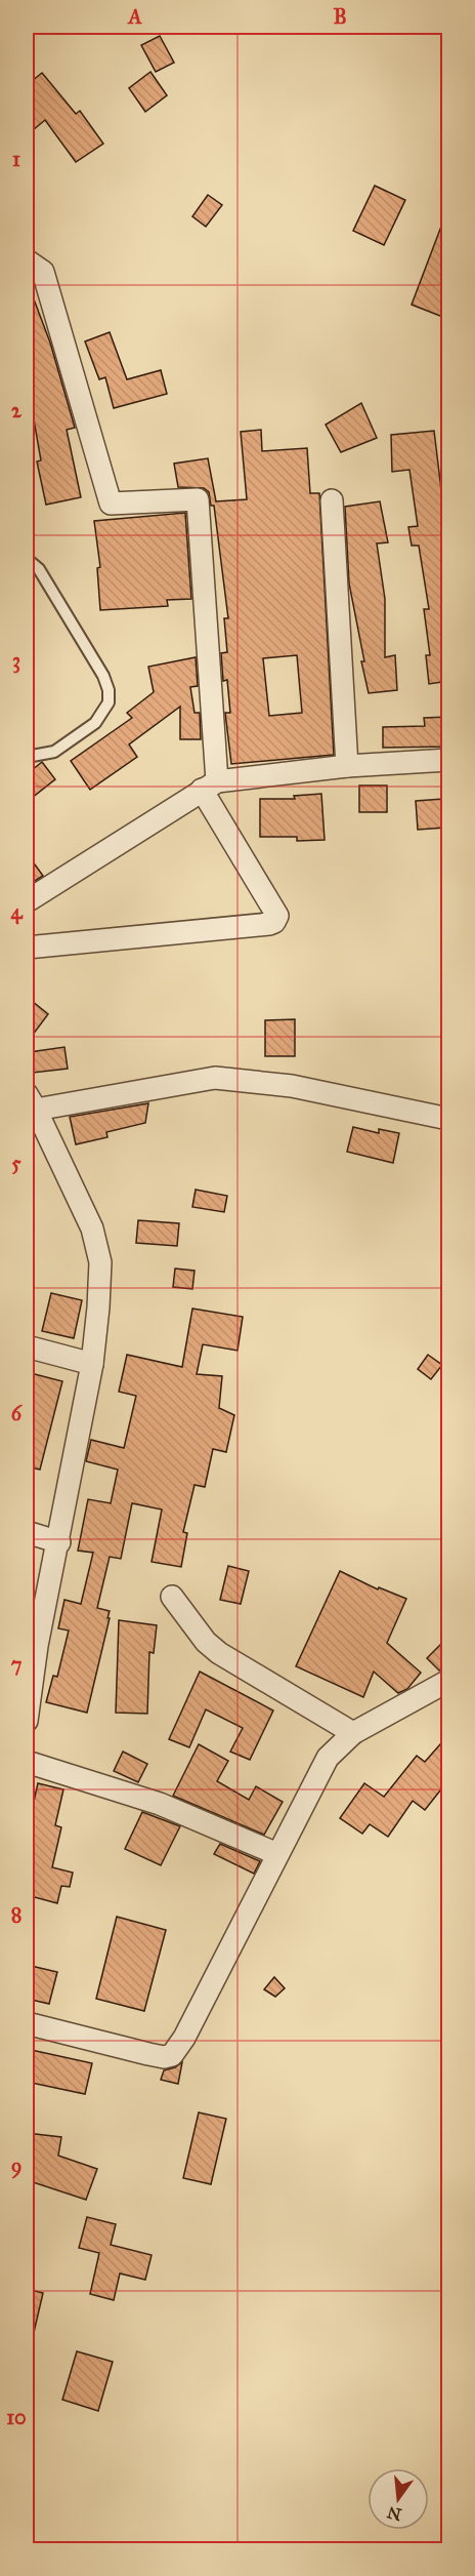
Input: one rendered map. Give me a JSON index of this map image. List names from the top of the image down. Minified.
{"north":"bottom","grid":{"columns":["A","B"],"rows":["1","2","3","4","5","6","7","8","9","10"]}}
